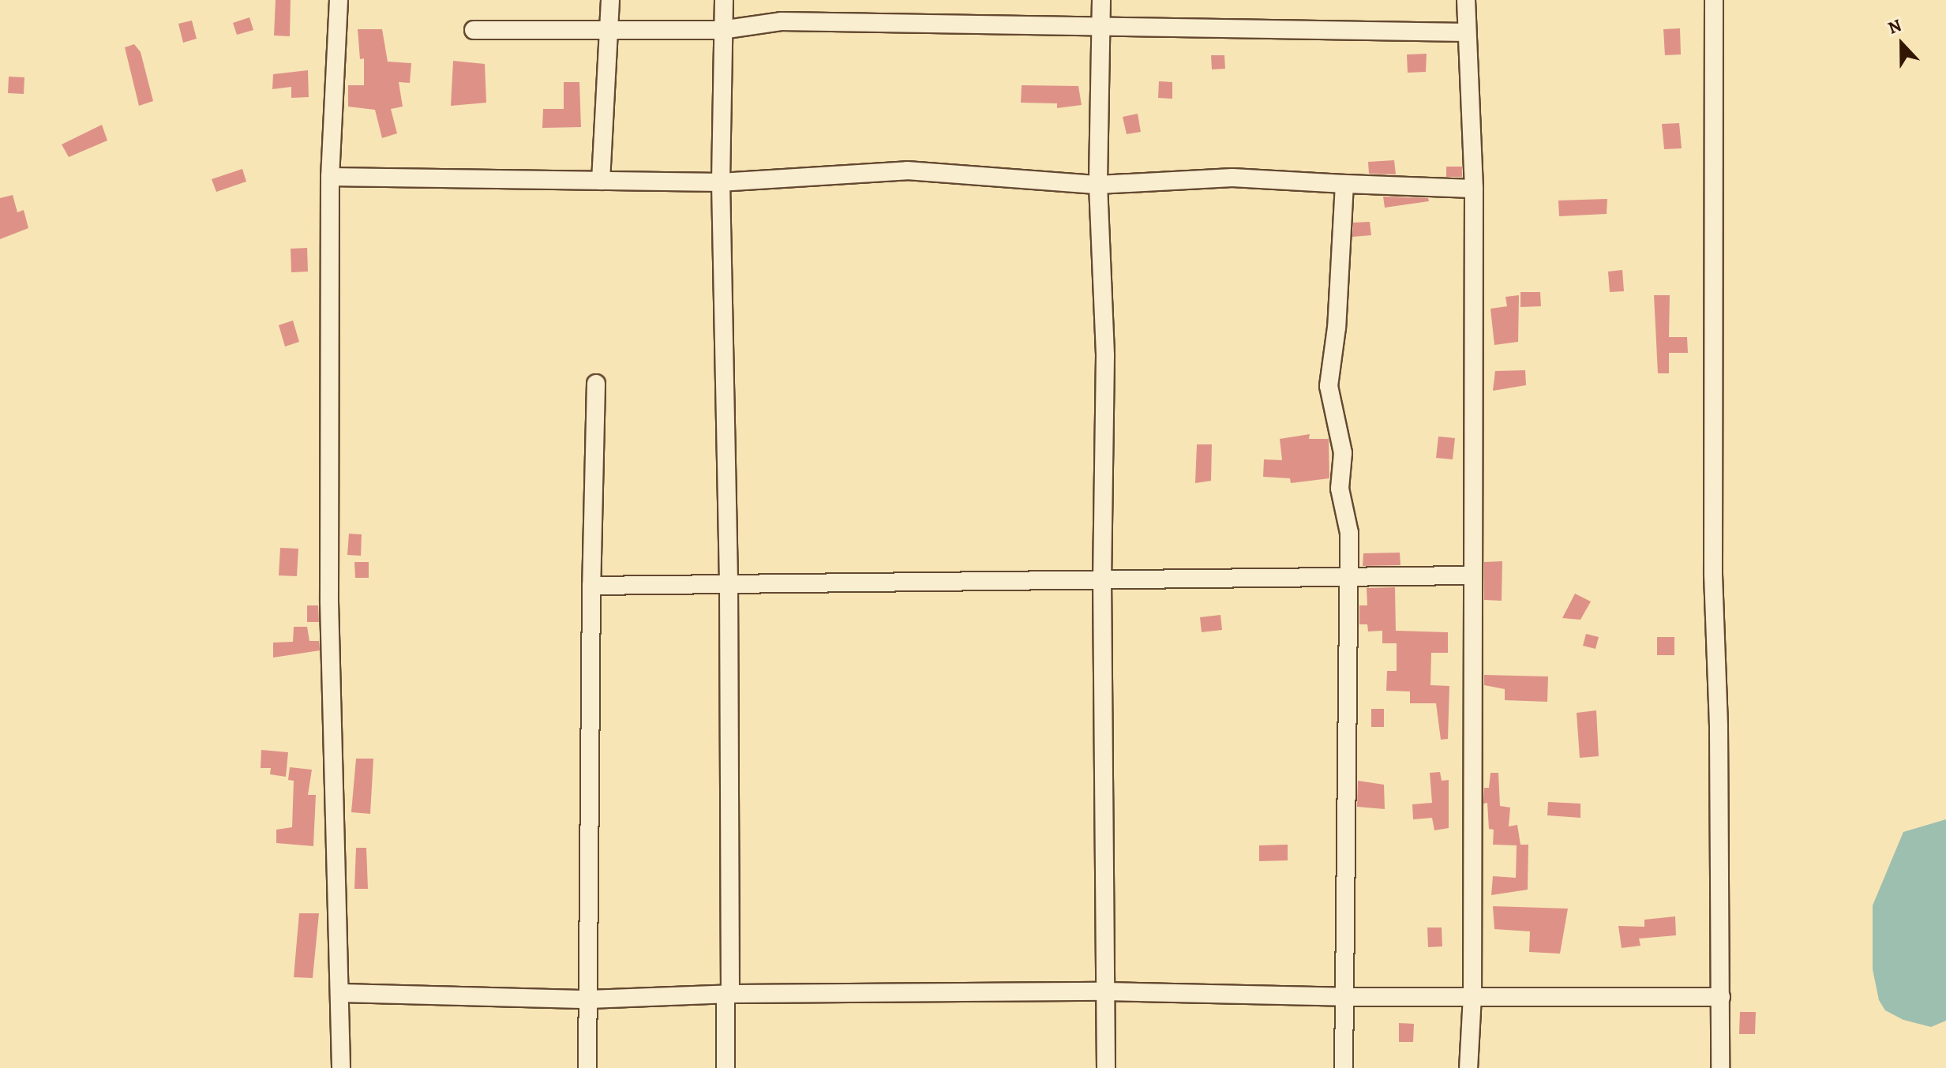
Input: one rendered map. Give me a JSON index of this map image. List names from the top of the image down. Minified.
{"north":"top"}
